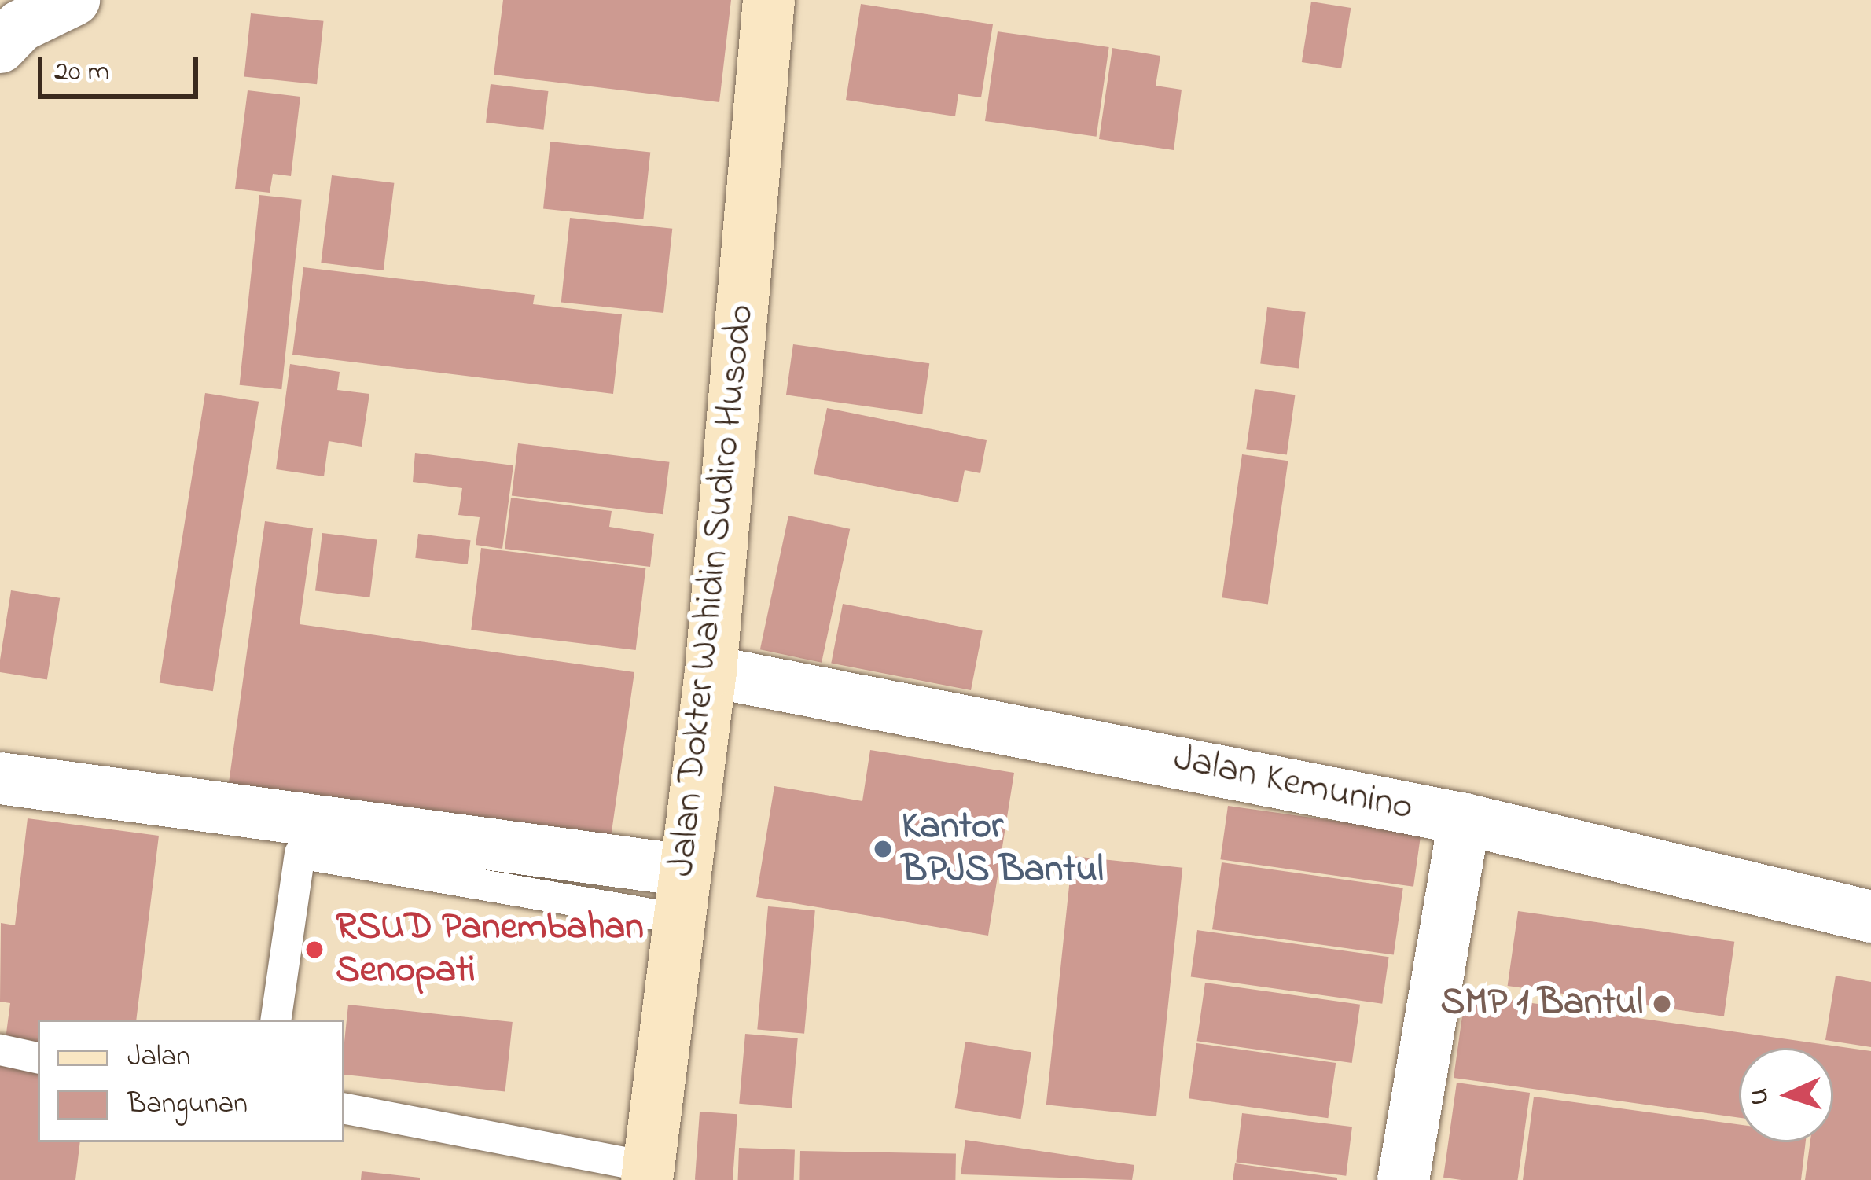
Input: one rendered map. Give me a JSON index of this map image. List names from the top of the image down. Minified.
{"streets":{"main road":["Jalan Dokter Wahidin Sudiro Husodo"],"street":["Jalan Kemunino"]},"crossings":[["Jalan Dokter Wahidin Sudiro Husodo","Jalan Kemunino"]],"places":["Kantor BPJS Bantul","RSUD Panembahan Senopati","SMP 1 Bantul"],"legend":["Jalan","Bangunan"],"scale_bar":"20 m","north":"left"}
